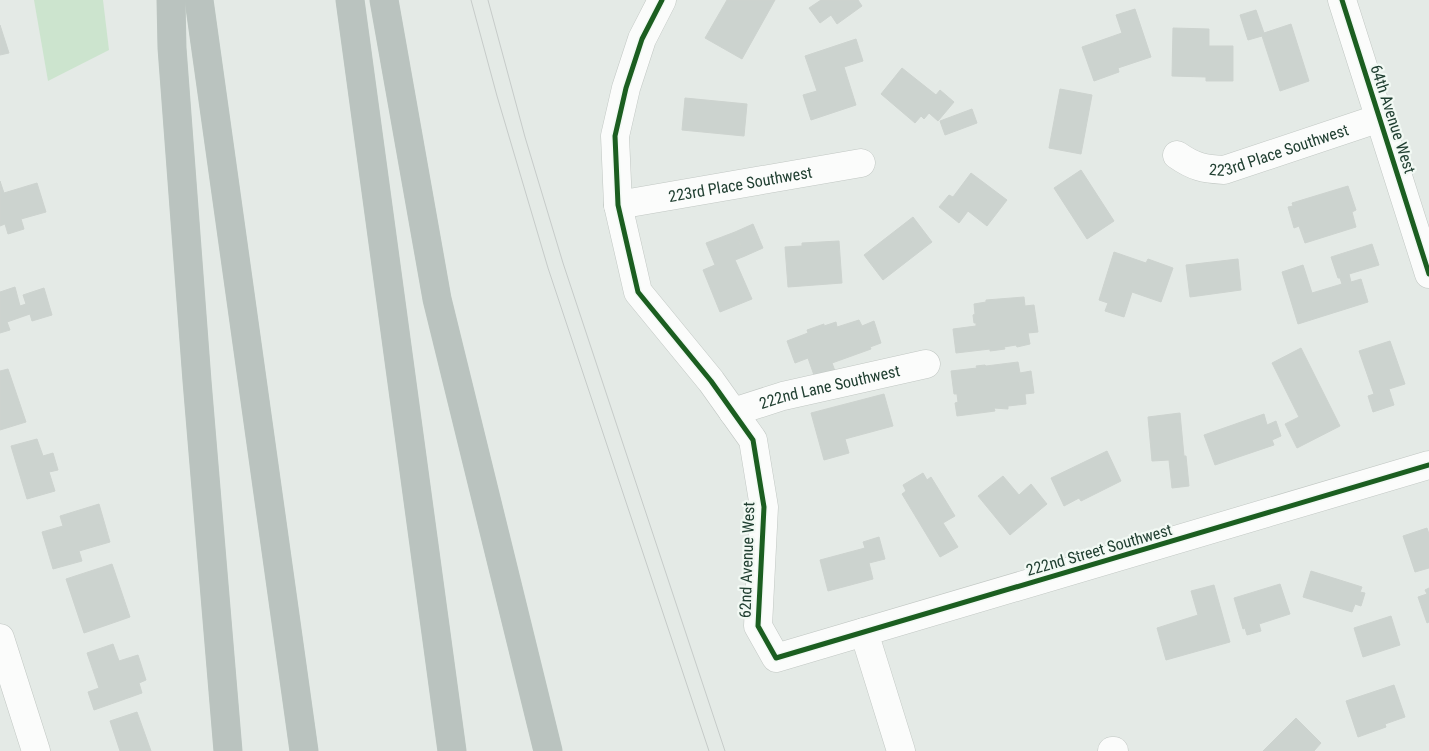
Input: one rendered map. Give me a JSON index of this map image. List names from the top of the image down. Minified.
{"streets":{"street":["64th Avenue West","223rd Place Southwest","222nd Lane Southwest","222nd Street Southwest","62nd Avenue West"]},"crossings":[["64th Avenue West","223rd Place Southwest"],["223rd Place Southwest","62nd Avenue West"],["222nd Lane Southwest","62nd Avenue West"],["222nd Street Southwest","62nd Avenue West"]]}
